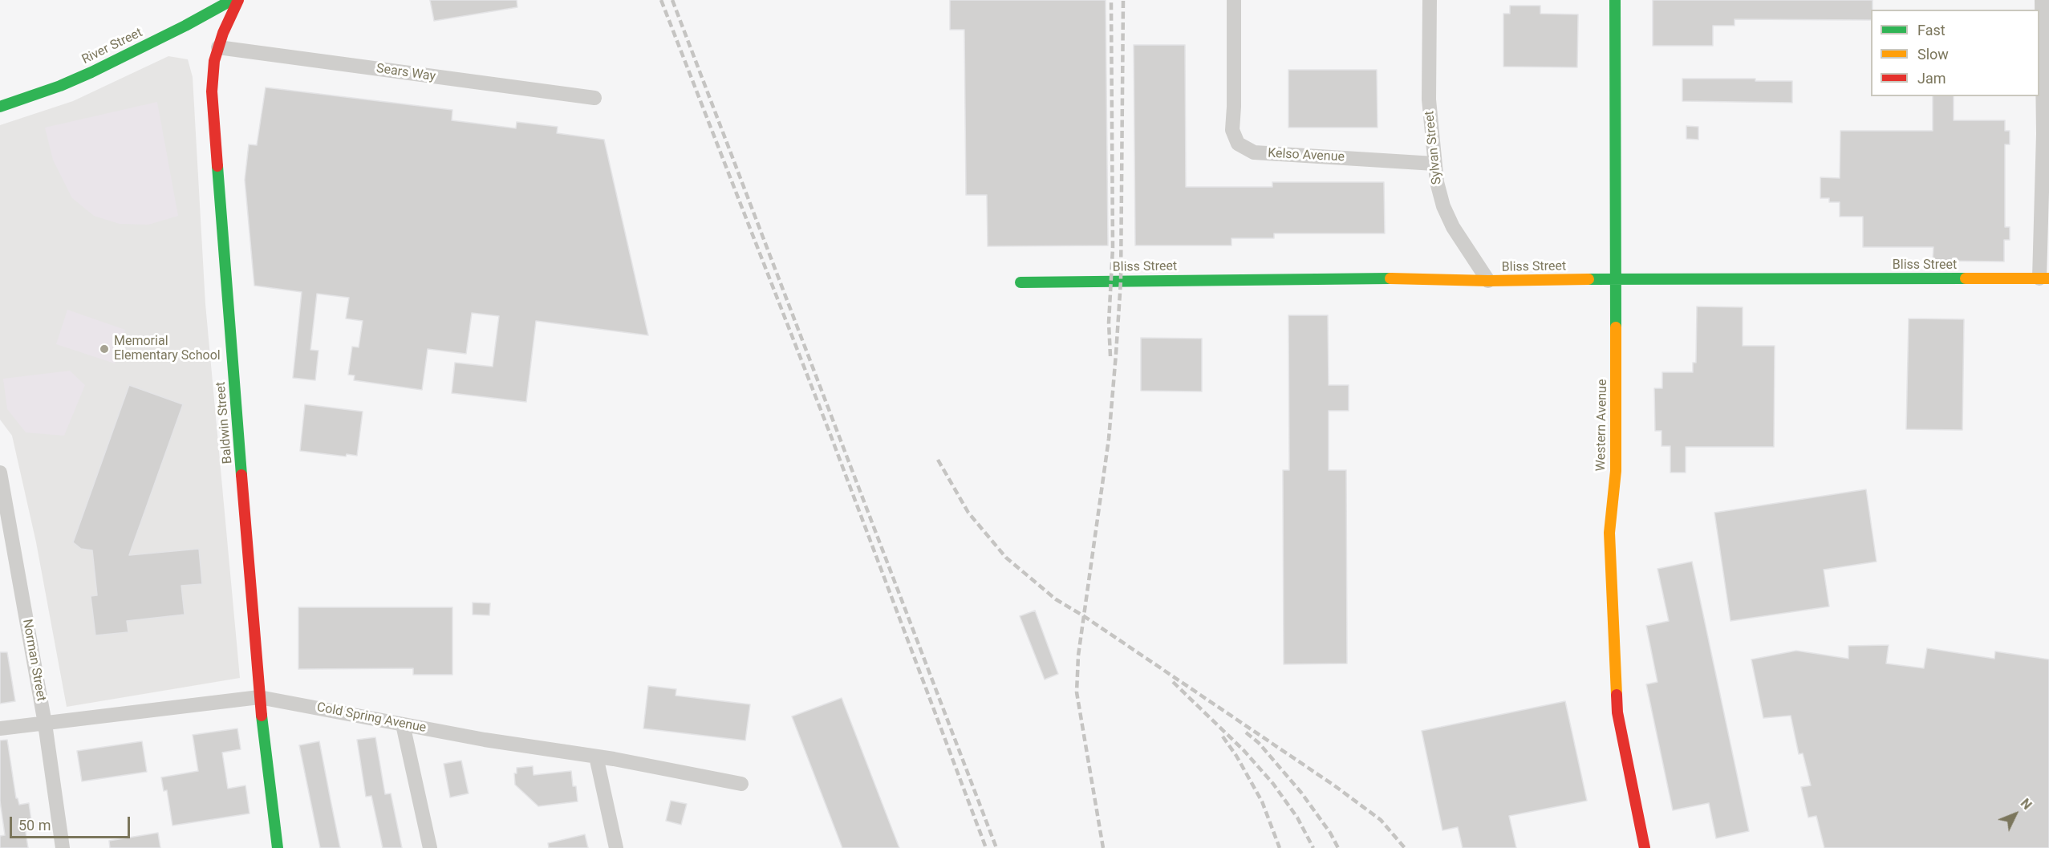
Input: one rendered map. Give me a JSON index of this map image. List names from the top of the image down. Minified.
{"streets":{"street":["River Street","Sears Way","Sylvan Street","Kelso Avenue","Bliss Street","Baldwin Street","Western Avenue","Norman Street","Cold Spring Avenue"]},"crossings":[["Sears Way","Baldwin Street"],["Sylvan Street","Kelso Avenue"],["Sylvan Street","Bliss Street"],["Bliss Street","Western Avenue"],["Baldwin Street","Cold Spring Avenue"],["Norman Street","Cold Spring Avenue"]],"places":["Memorial Elementary School"],"legend":["Fast","Slow","Jam"],"scale_bar":"50 m","north":"top right"}
